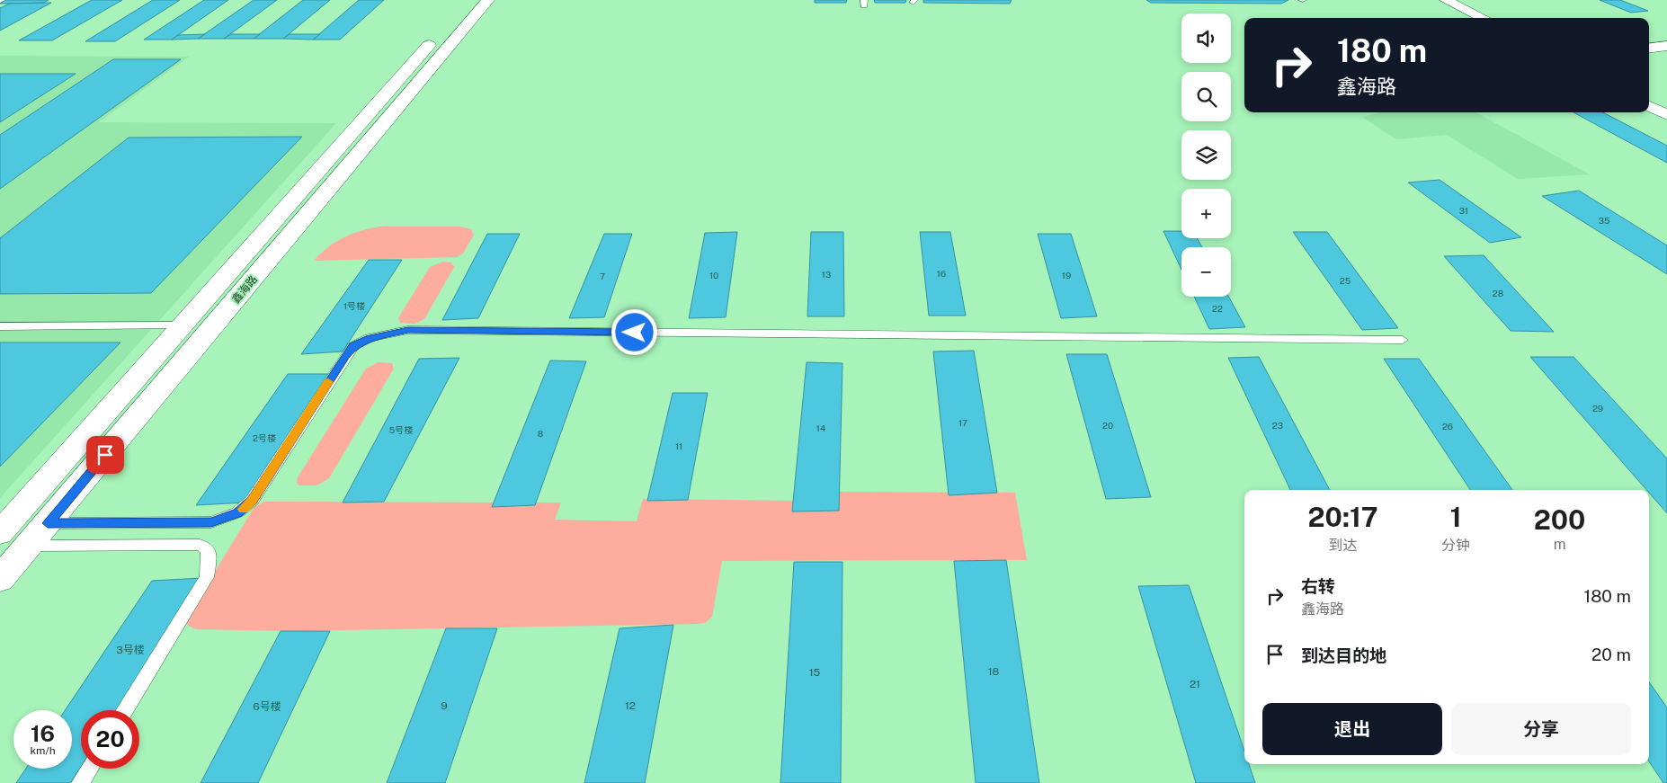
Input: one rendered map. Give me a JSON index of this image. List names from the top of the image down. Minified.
{"streets":{"street":["鑫海路"]},"house_numbers":["31","35","16","13","10","19","7","25","28","1号楼","22","29","17","20","23","26","14","5号楼","8","2号楼","11","3号楼","18","15","21","9","12","6号楼"],"page":{"map_buttons":["+","−"],"turn":["180 m","鑫海路"],"eta":["20:17","到达","1","分钟","200","m"],"list":[{"name":"右转","note":"鑫海路","value":"180 m"},{"name":"到达目的地","value":"20 m"}],"buttons":["退出","分享"],"speed":"16 km/h","limit":"20"}}
